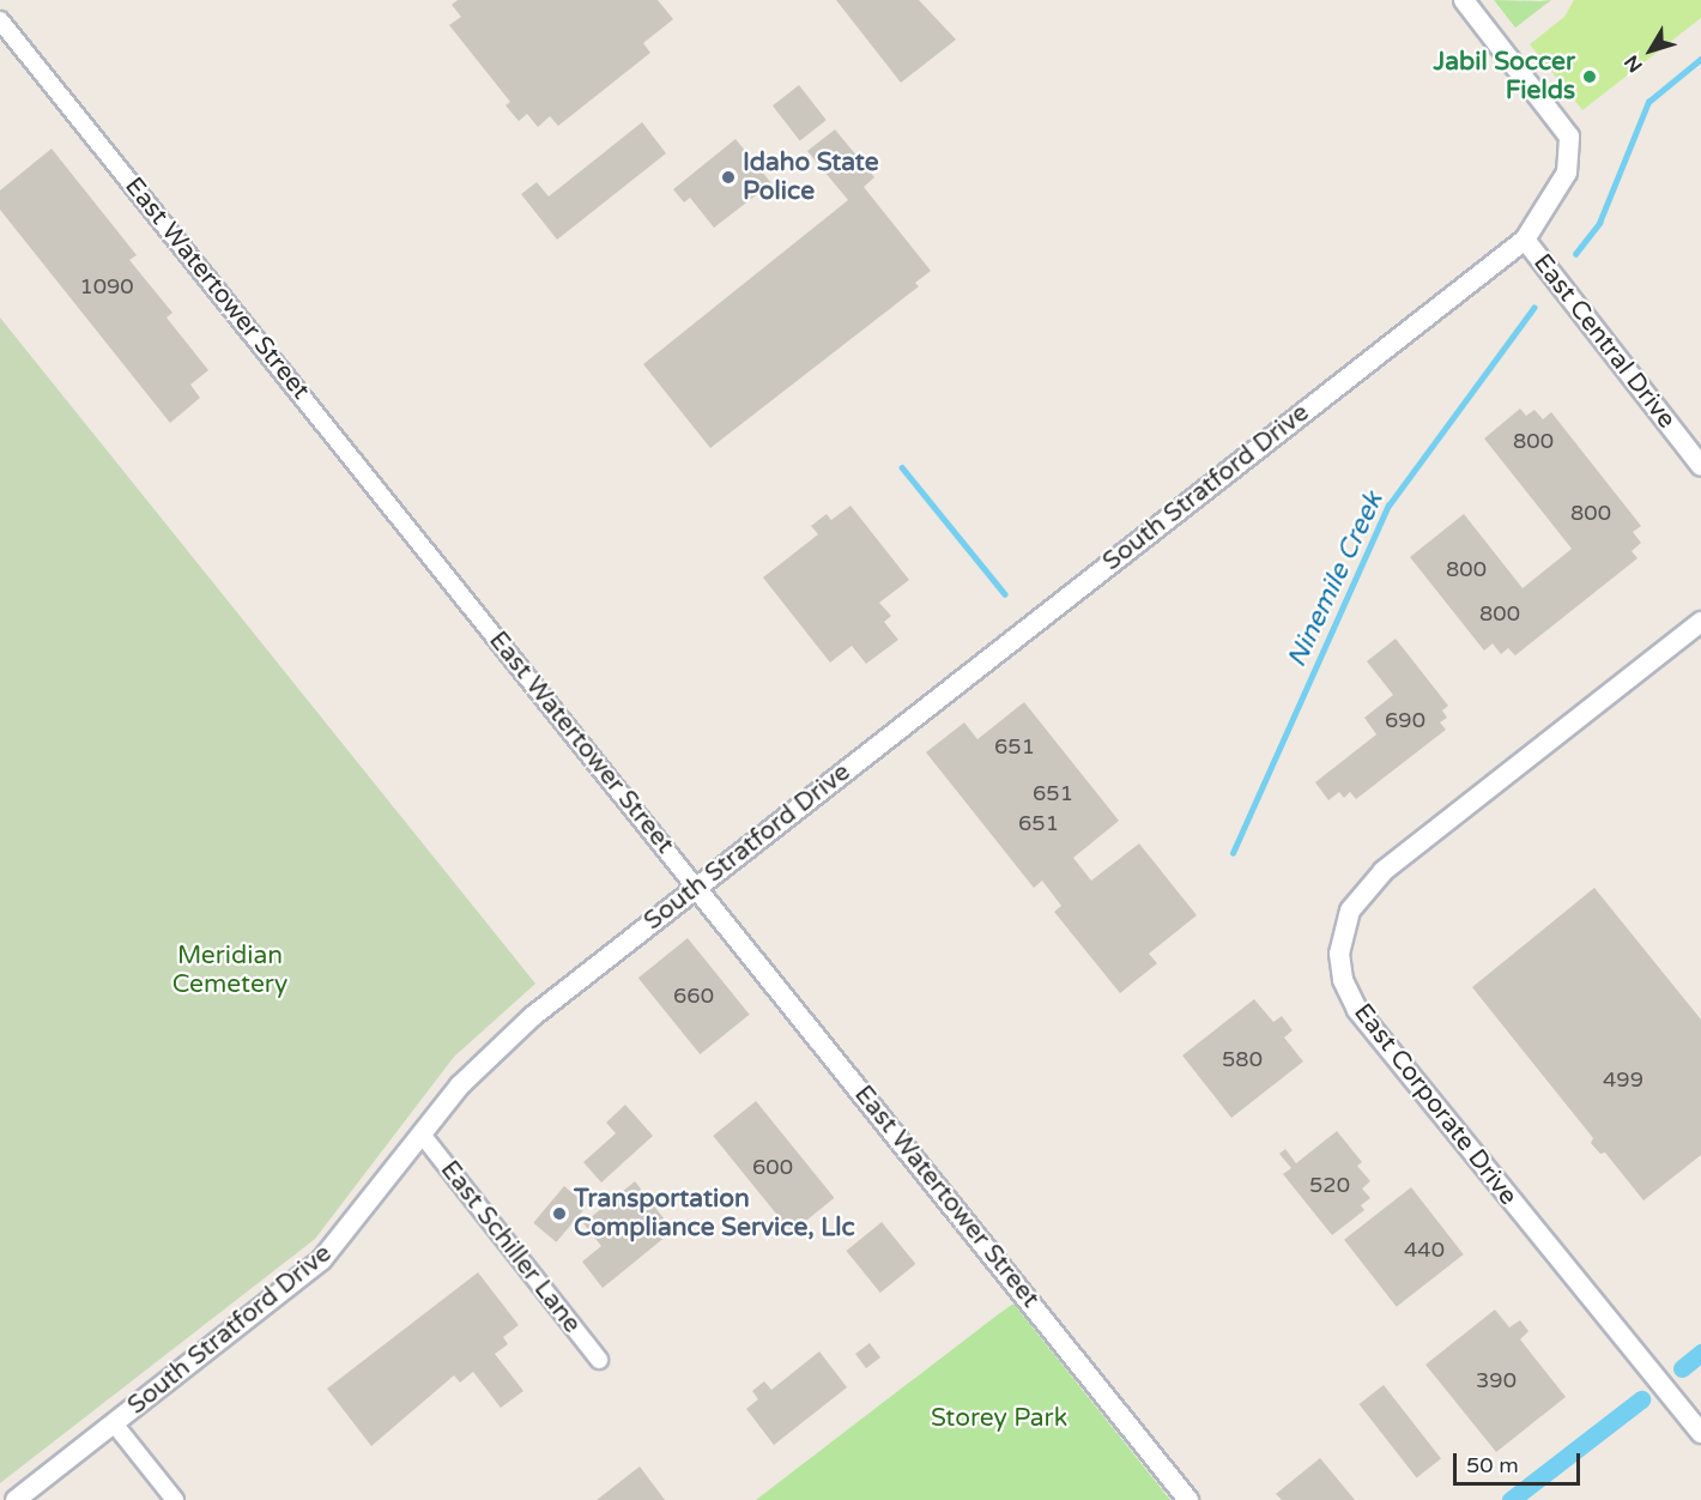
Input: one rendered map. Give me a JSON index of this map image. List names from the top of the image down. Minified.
{"streets":{"street":["East Watertower Street","East Central Drive","South Stratford Drive","East Corporate Drive","East Schiller Lane"]},"crossings":[["East Watertower Street","South Stratford Drive"],["East Central Drive","South Stratford Drive"],["South Stratford Drive","East Schiller Lane"]],"water":["Ninemile Creek"],"parks":["Meridian Cemetery","Storey Park"],"places":["Jabil Soccer Fields","Idaho State Police","Transportation Compliance Service, Llc"],"house_numbers":["1090","800","800","800","800","690","651","651","651","660","580","499","600","520","440","390"],"scale_bar":"50 m","north":"bottom left"}
